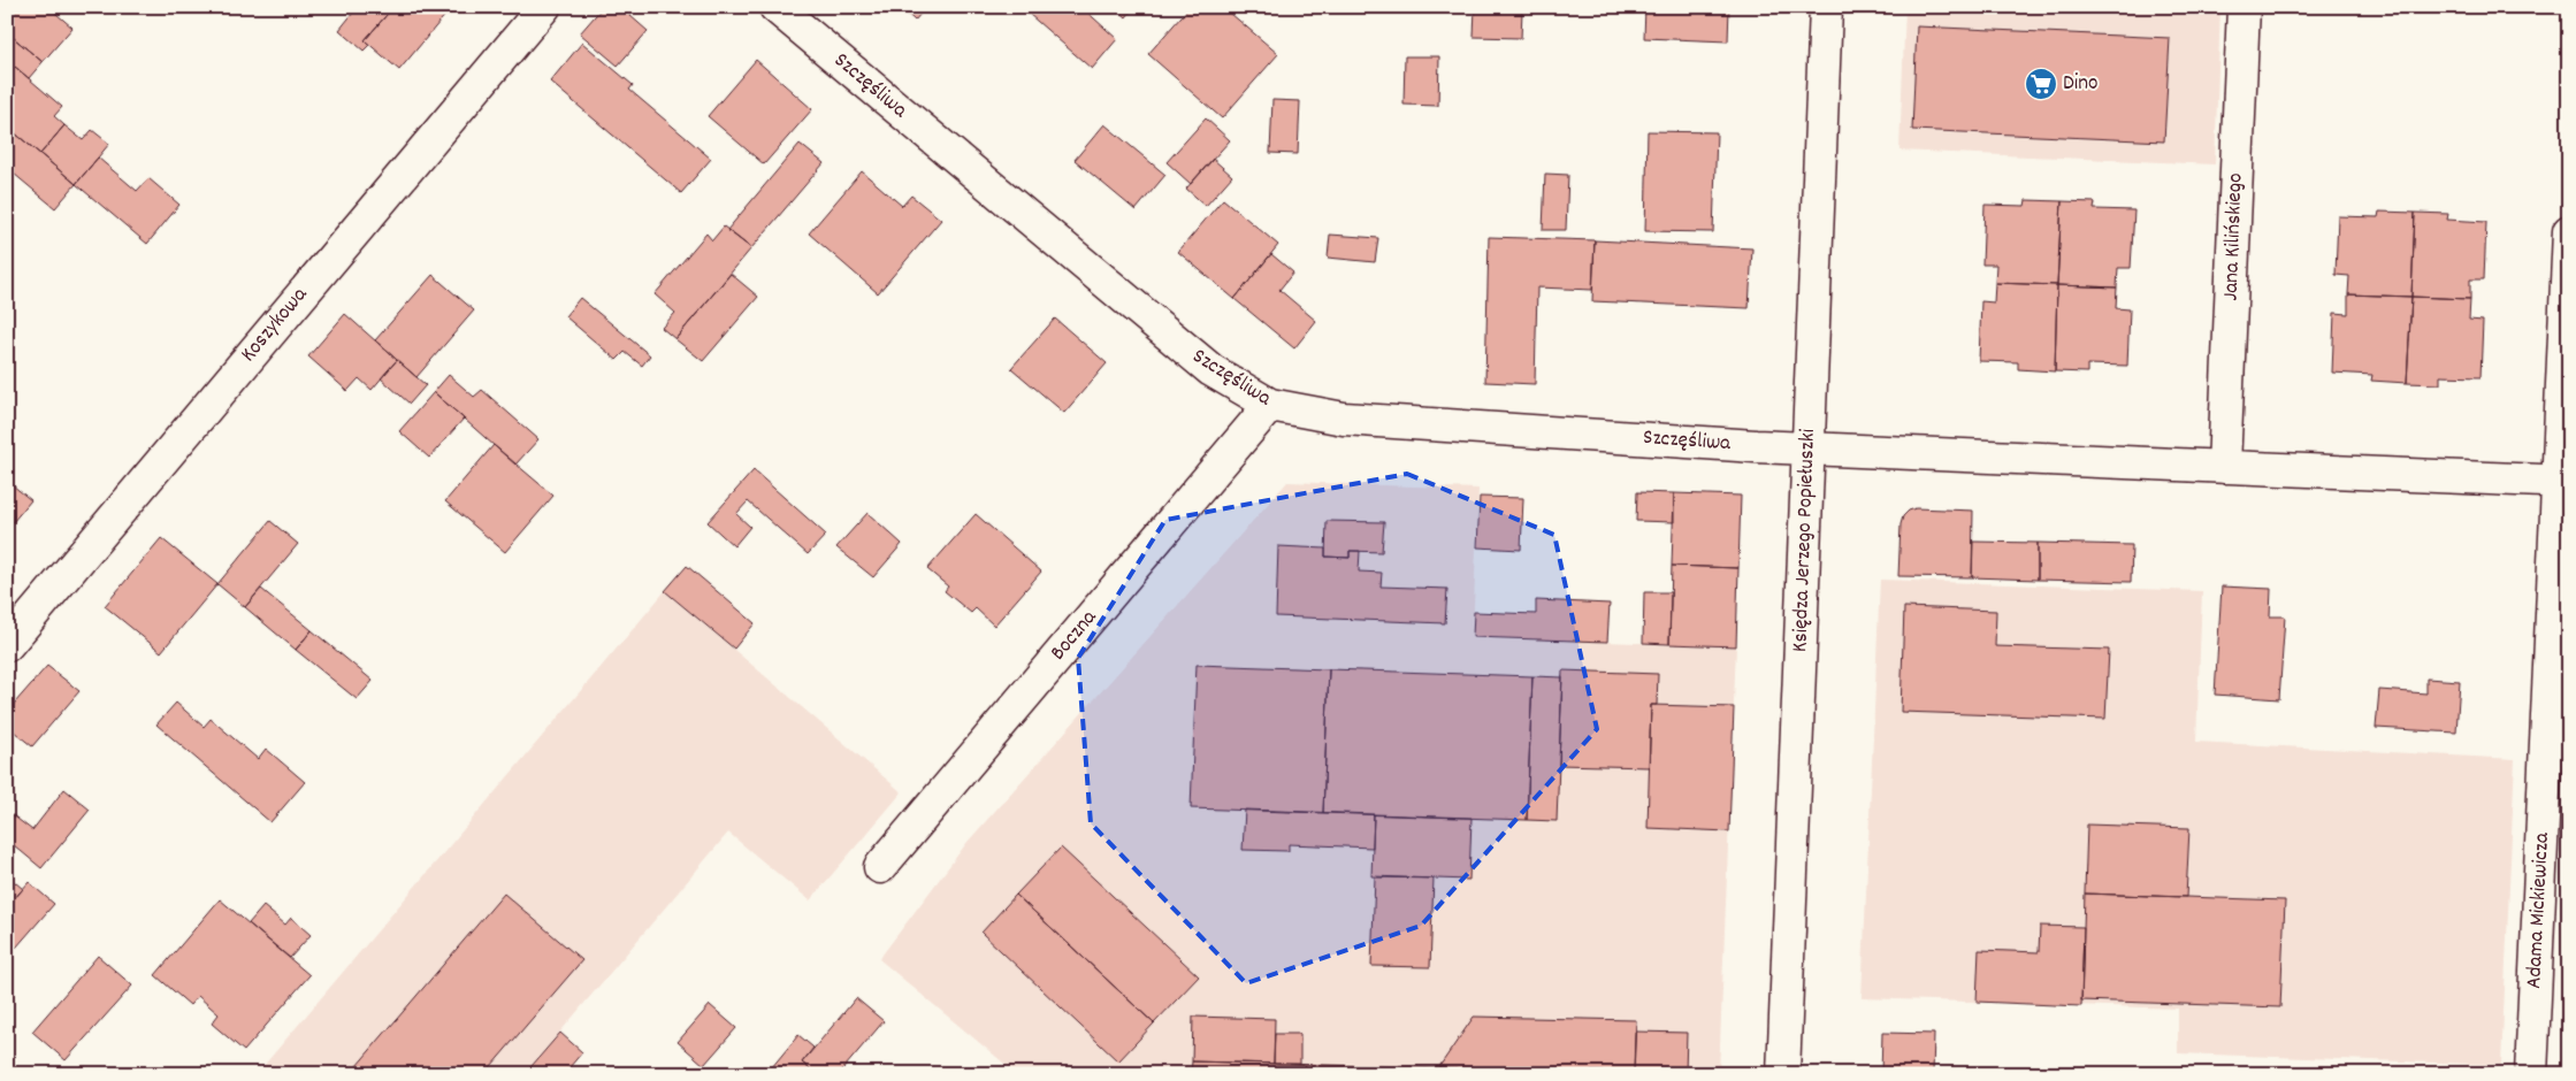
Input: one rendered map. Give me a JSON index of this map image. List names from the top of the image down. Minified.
{"streets":{"street":["Szczęśliwa","Jana Kilińskiego","Koszykowa","Księdza Jerzego Popiełuszki","Boczna","Adama Mickiewicza"]},"crossings":[["Szczęśliwa","Księdza Jerzego Popiełuszki"],["Szczęśliwa","Boczna"]],"places":{"supermarket":["Dino"]}}
